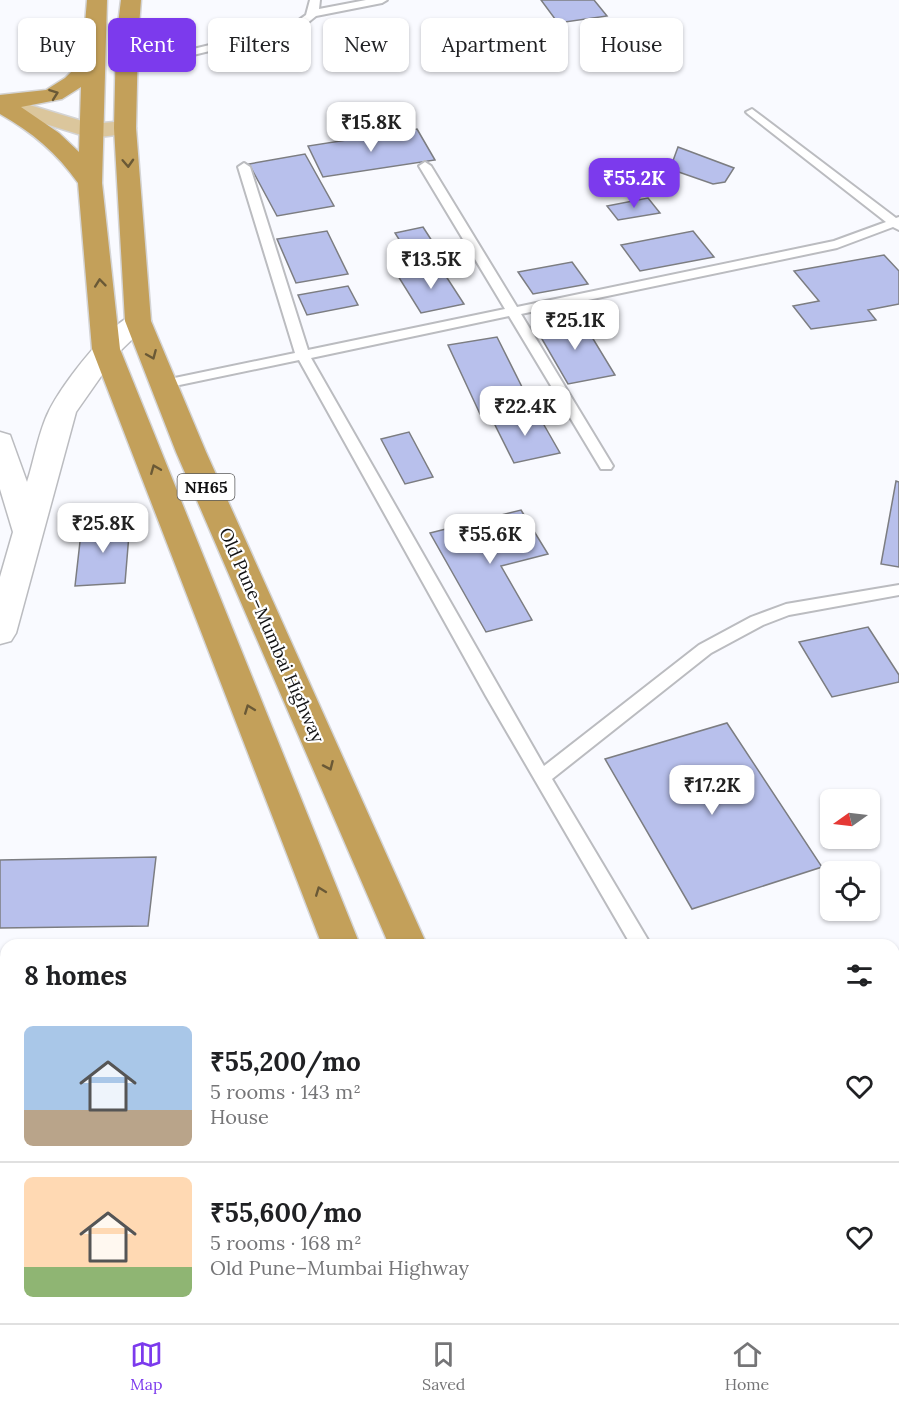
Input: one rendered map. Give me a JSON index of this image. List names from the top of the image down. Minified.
{"streets":{"highway":["NH65","Old Pune–Mumbai Highway"]},"north":"left","page":{"chip":["Buy","Rent","Filters","New","Apartment","House"],"price":["₹15.8K","₹55.2K","₹13.5K","₹25.1K","₹22.4K","₹25.8K","₹55.6K","₹17.2K"],"heading":"8 homes","list":[{"name":"₹55,200/mo","note":"5 rooms · 143 m² · House"},{"name":"₹55,600/mo","note":"5 rooms · 168 m² · Old Pune–Mumbai Highway"}],"tabs":["Map","Saved","Home"]}}
